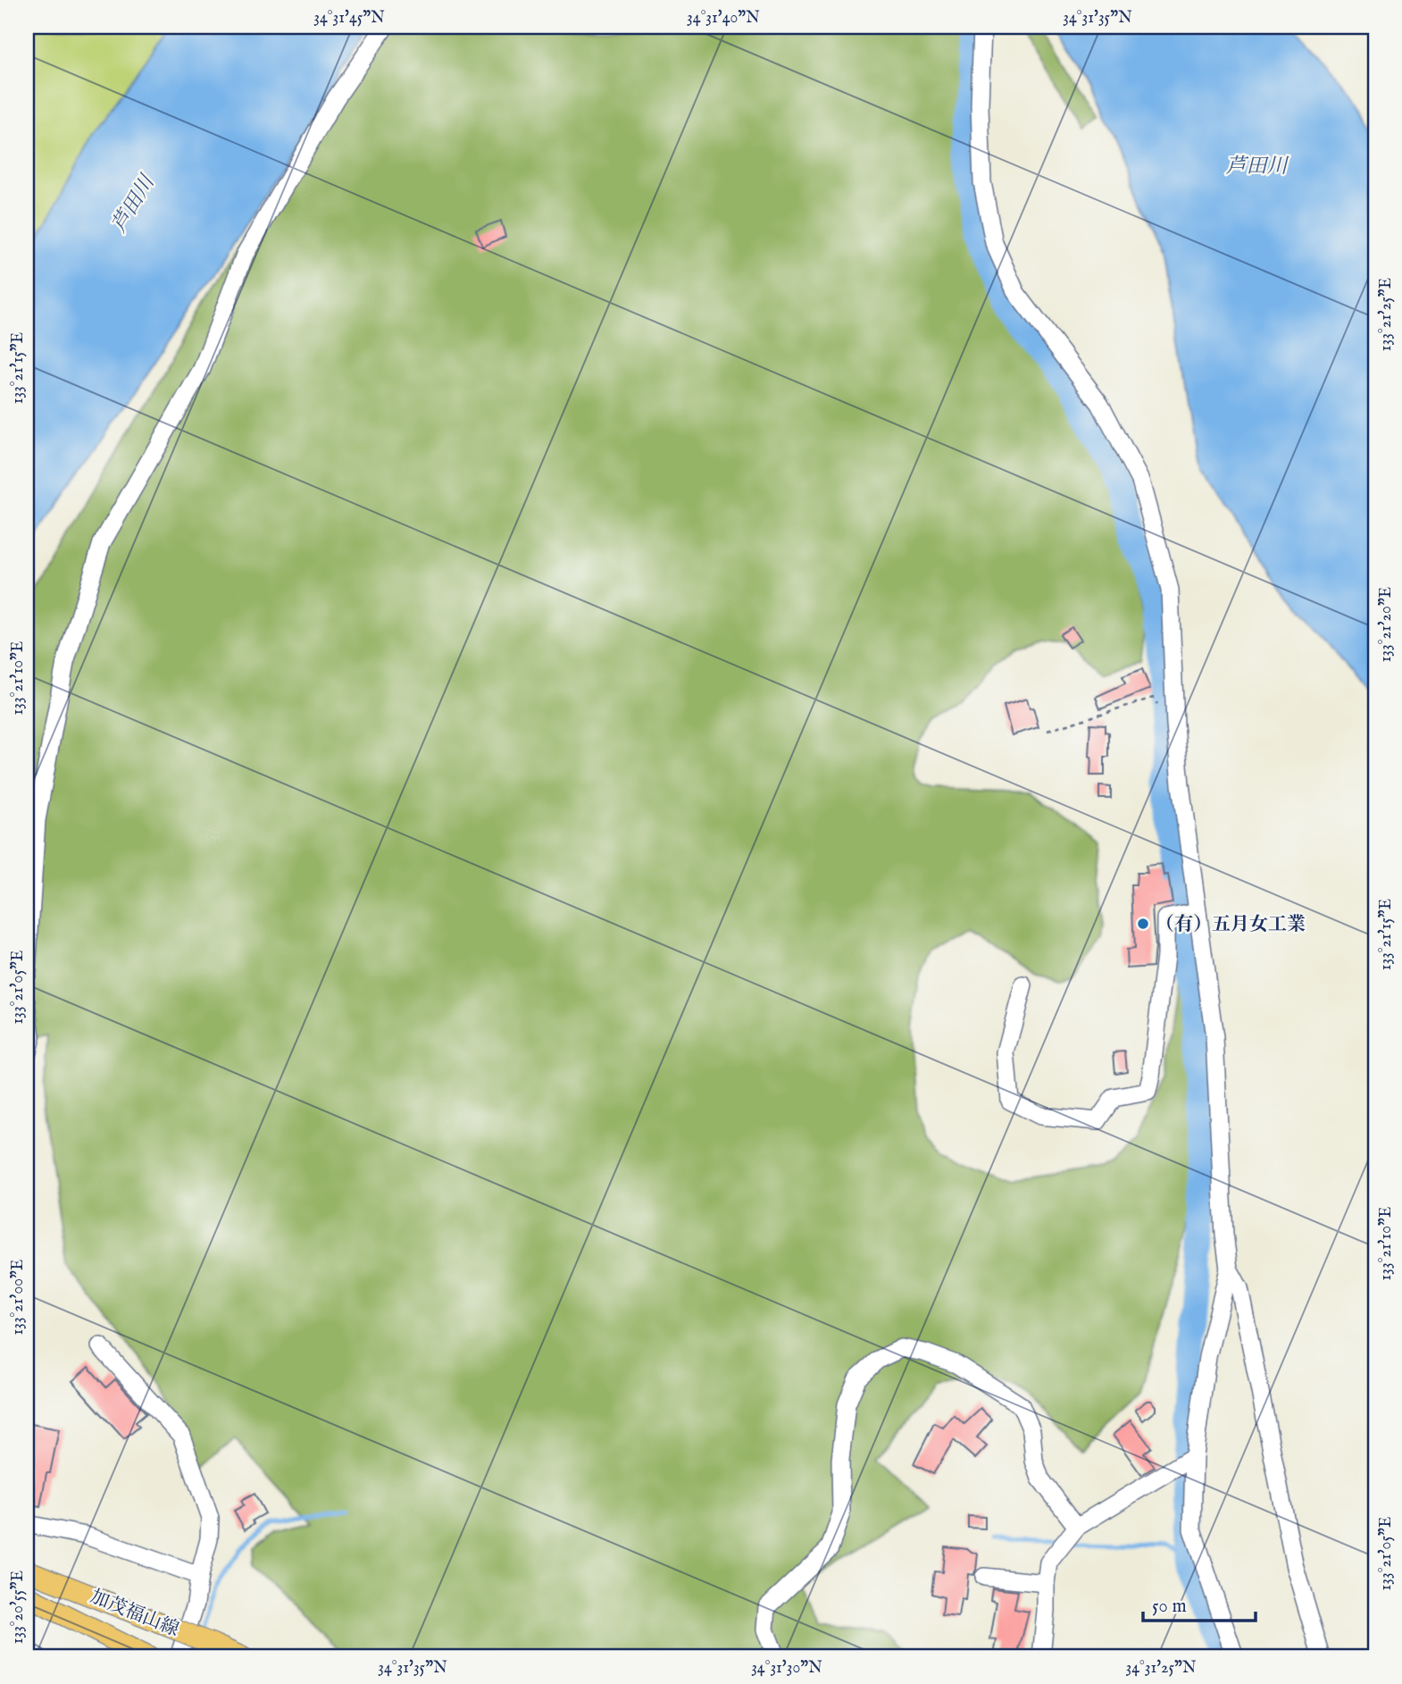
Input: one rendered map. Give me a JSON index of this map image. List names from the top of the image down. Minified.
{"streets":{"main road":["加茂福山線"]},"water":["芦田川"],"places":["（有）五月女工業"],"scale_bar":"50 m","coordinates":["34°31'45\"N","34°31'40\"N","34°31'35\"N","133°21'25\"E","133°21'15\"E","133°21'20\"E","133°21'10\"E","133°21'05\"E","133°21'00\"E","133°20'55\"E","34°31'30\"N","34°31'25\"N"]}
